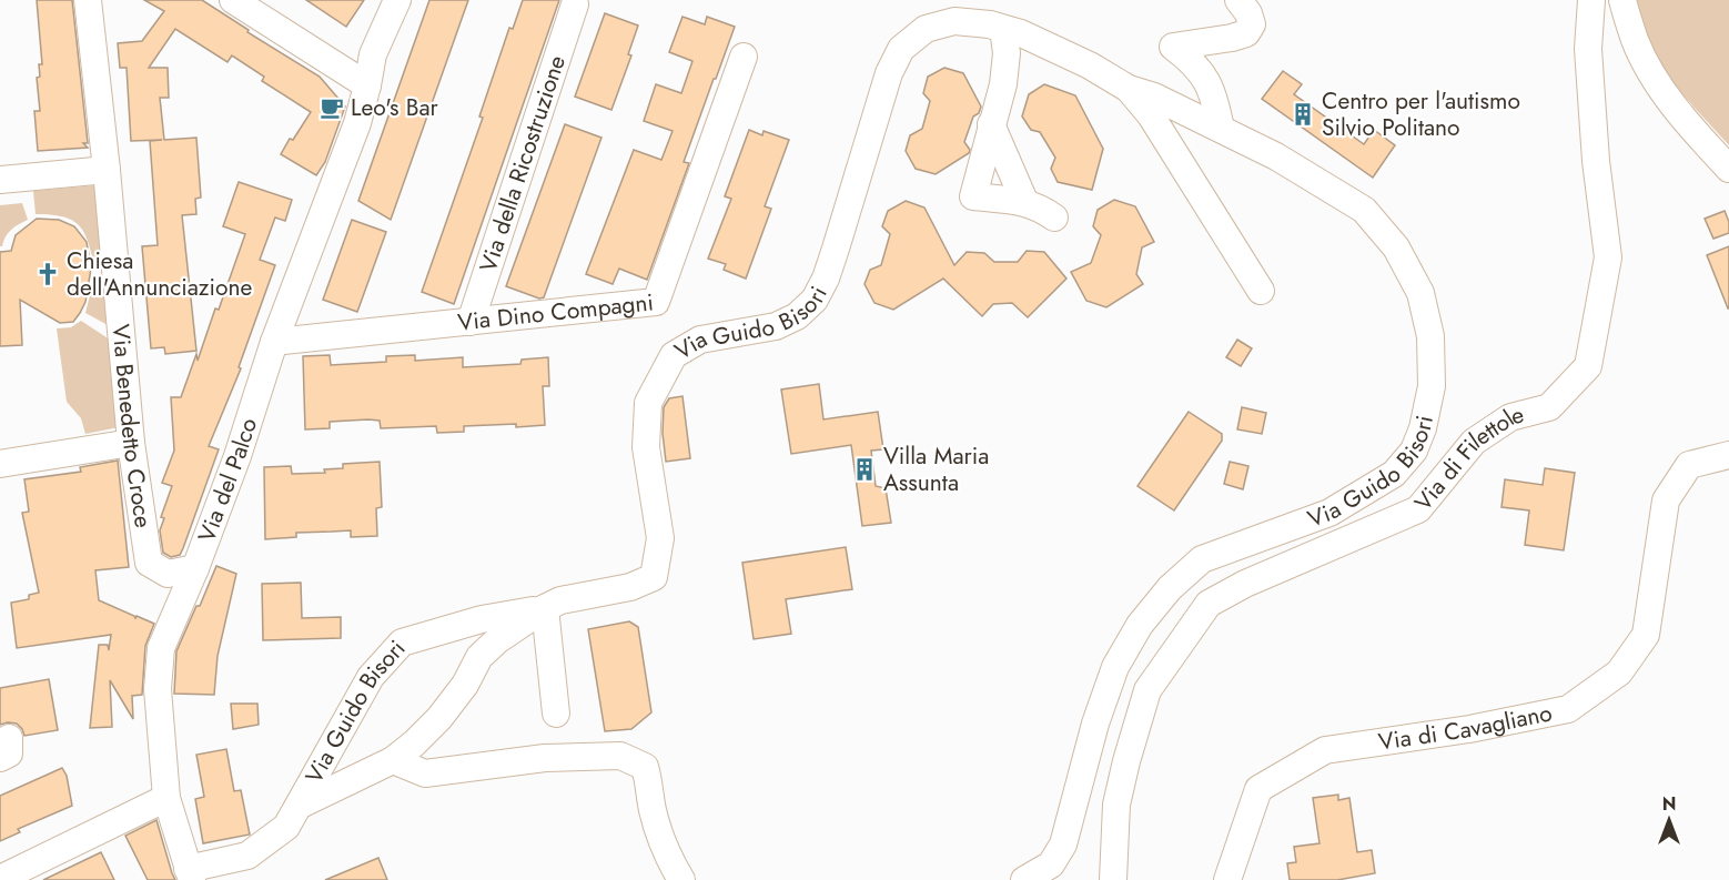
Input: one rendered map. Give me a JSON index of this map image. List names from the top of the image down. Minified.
{"streets":{"street":["Via della Ricostruzione","Via Dino Compagni","Via Guido Bisori","Via Benedetto Croce","Via di Filettole","Via del Palco","Via di Cavagliano"]},"crossings":[["Via della Ricostruzione","Via Dino Compagni"],["Via Dino Compagni","Via del Palco"],["Via Guido Bisori","Via del Palco"],["Via Benedetto Croce","Via del Palco"]],"places":{"cafe":["Leo's Bar"],"building":["Centro per l'autismo Silvio Politano","Villa Maria Assunta"],"church":["Chiesa dell'Annunciazione"]},"north":"top"}
